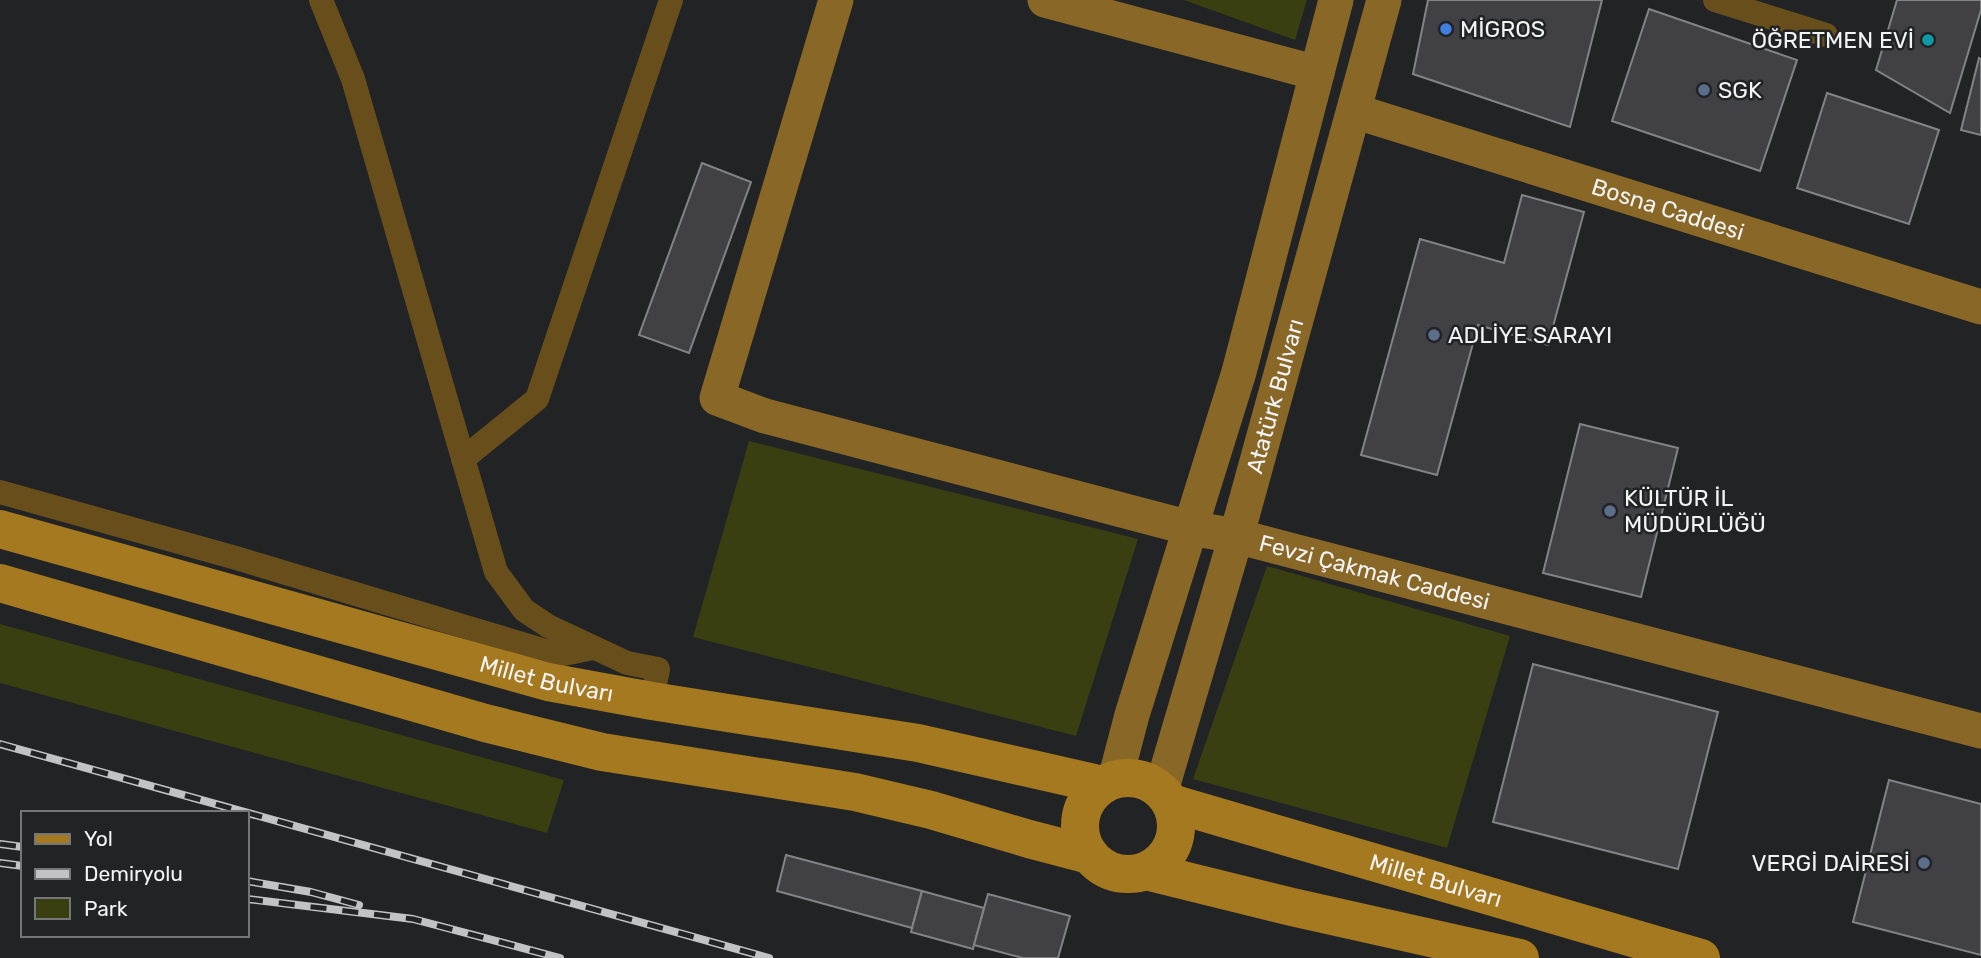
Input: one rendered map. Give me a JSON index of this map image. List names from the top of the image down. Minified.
{"streets":{"main road":["Millet Bulvarı"],"street":["Bosna Caddesi","Atatürk Bulvarı","Fevzi Çakmak Caddesi"]},"crossings":[["Bosna Caddesi","Atatürk Bulvarı"],["Atatürk Bulvarı","Fevzi Çakmak Caddesi"],["Atatürk Bulvarı","Millet Bulvarı"]],"places":["MİGROS","ÖĞRETMEN EVİ","SGK","ADLİYE SARAYI","KÜLTÜR İL MÜDÜRLÜĞÜ","VERGİ DAİRESİ"],"legend":["Yol","Demiryolu","Park"]}
